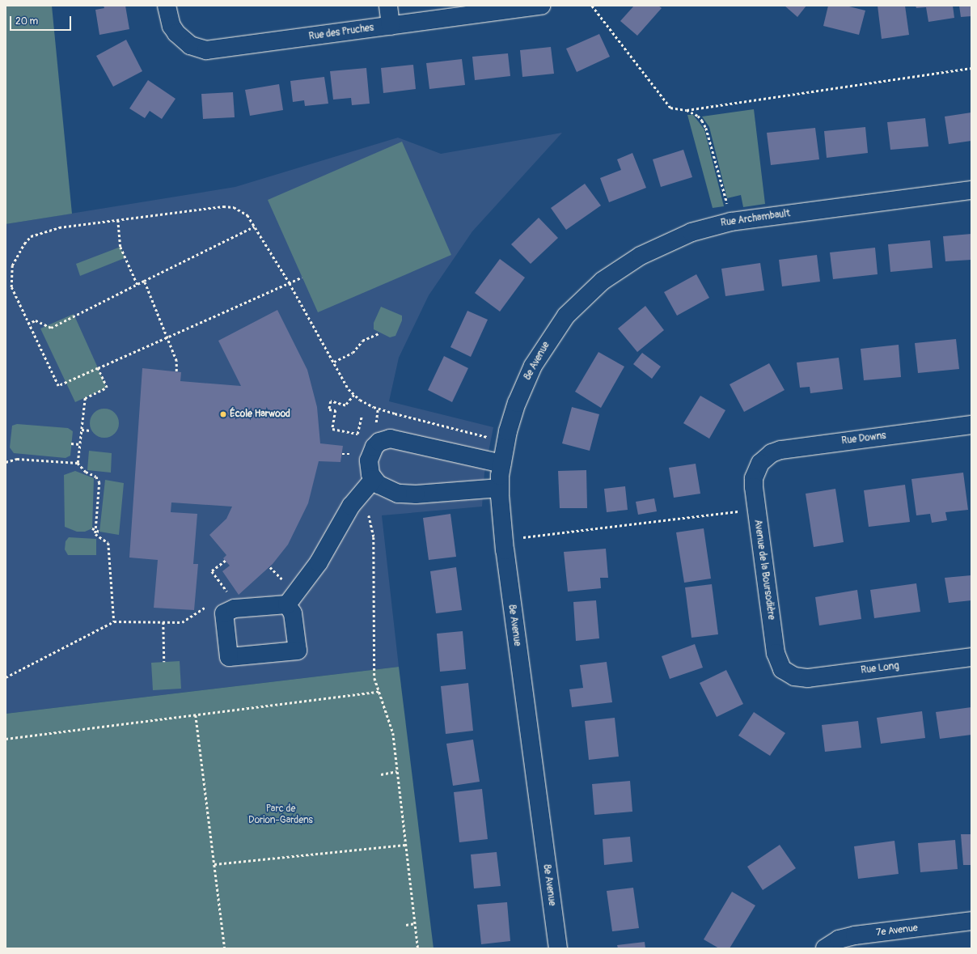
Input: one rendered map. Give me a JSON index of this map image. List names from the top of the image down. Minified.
{"streets":{"street":["Rue des Pruches","Rue Archambault","8e Avenue","Rue Downs","Avenue de la Boursodière","Rue Long","7e Avenue"]},"crossings":[["Rue Archambault","8e Avenue"],["Rue Downs","Avenue de la Boursodière"],["Avenue de la Boursodière","Rue Long"]],"parks":["Parc de Dorion-Gardens"],"places":["École Harwood"],"scale_bar":"20 m"}
